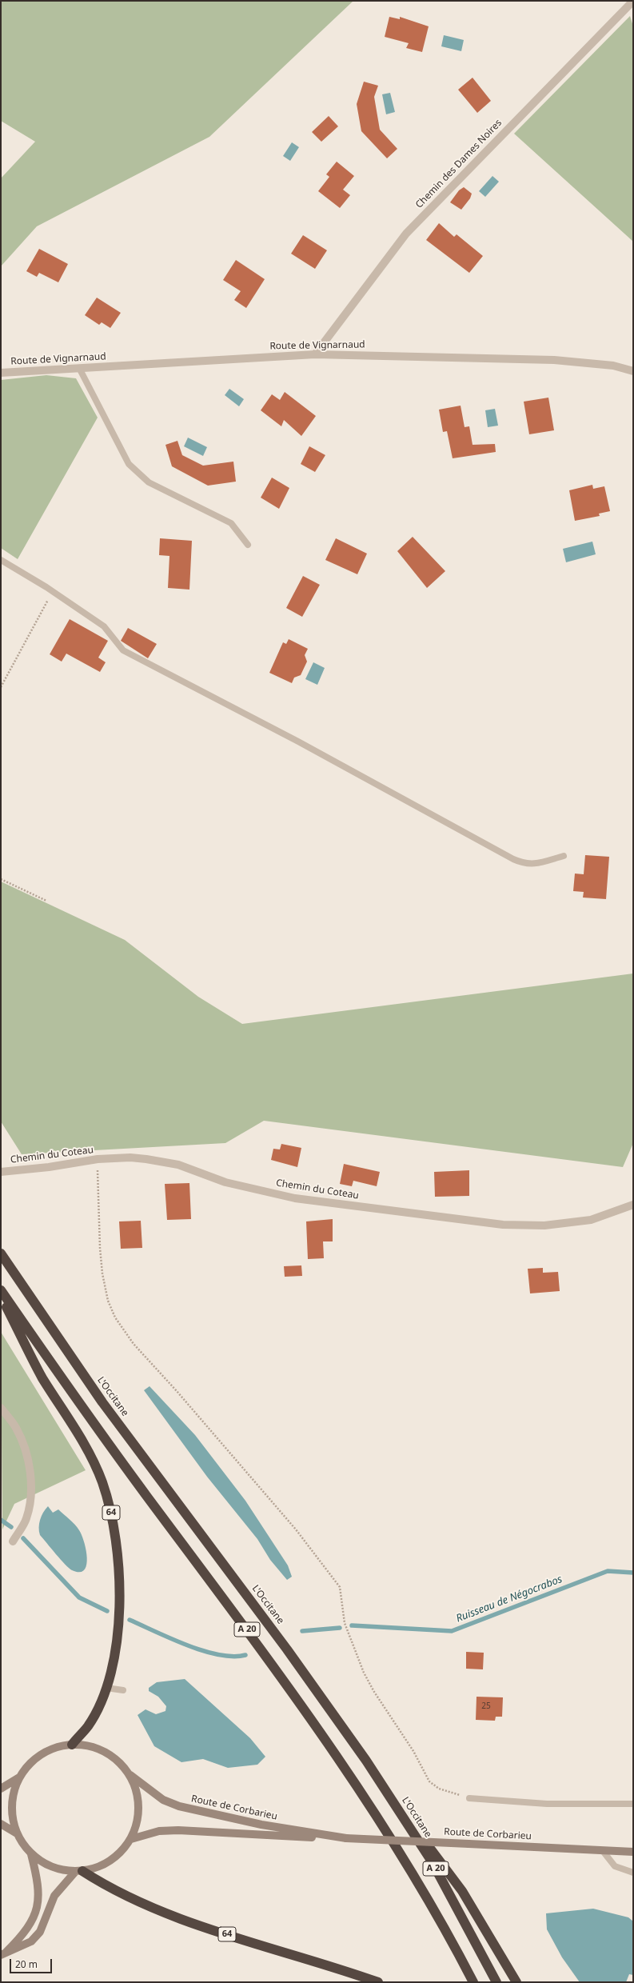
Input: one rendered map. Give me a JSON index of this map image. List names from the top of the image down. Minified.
{"streets":{"highway":["L'Occitane","64","A 20"],"main road":["Route de Corbarieu"],"street":["Chemin des Dames Noires","Route de Vignarnaud","Chemin du Coteau"]},"crossings":[["Chemin des Dames Noires","Route de Vignarnaud"],["64","Route de Corbarieu"]],"water":["Ruisseau de Négocrabos"],"house_numbers":["25"],"scale_bar":"20 m"}
